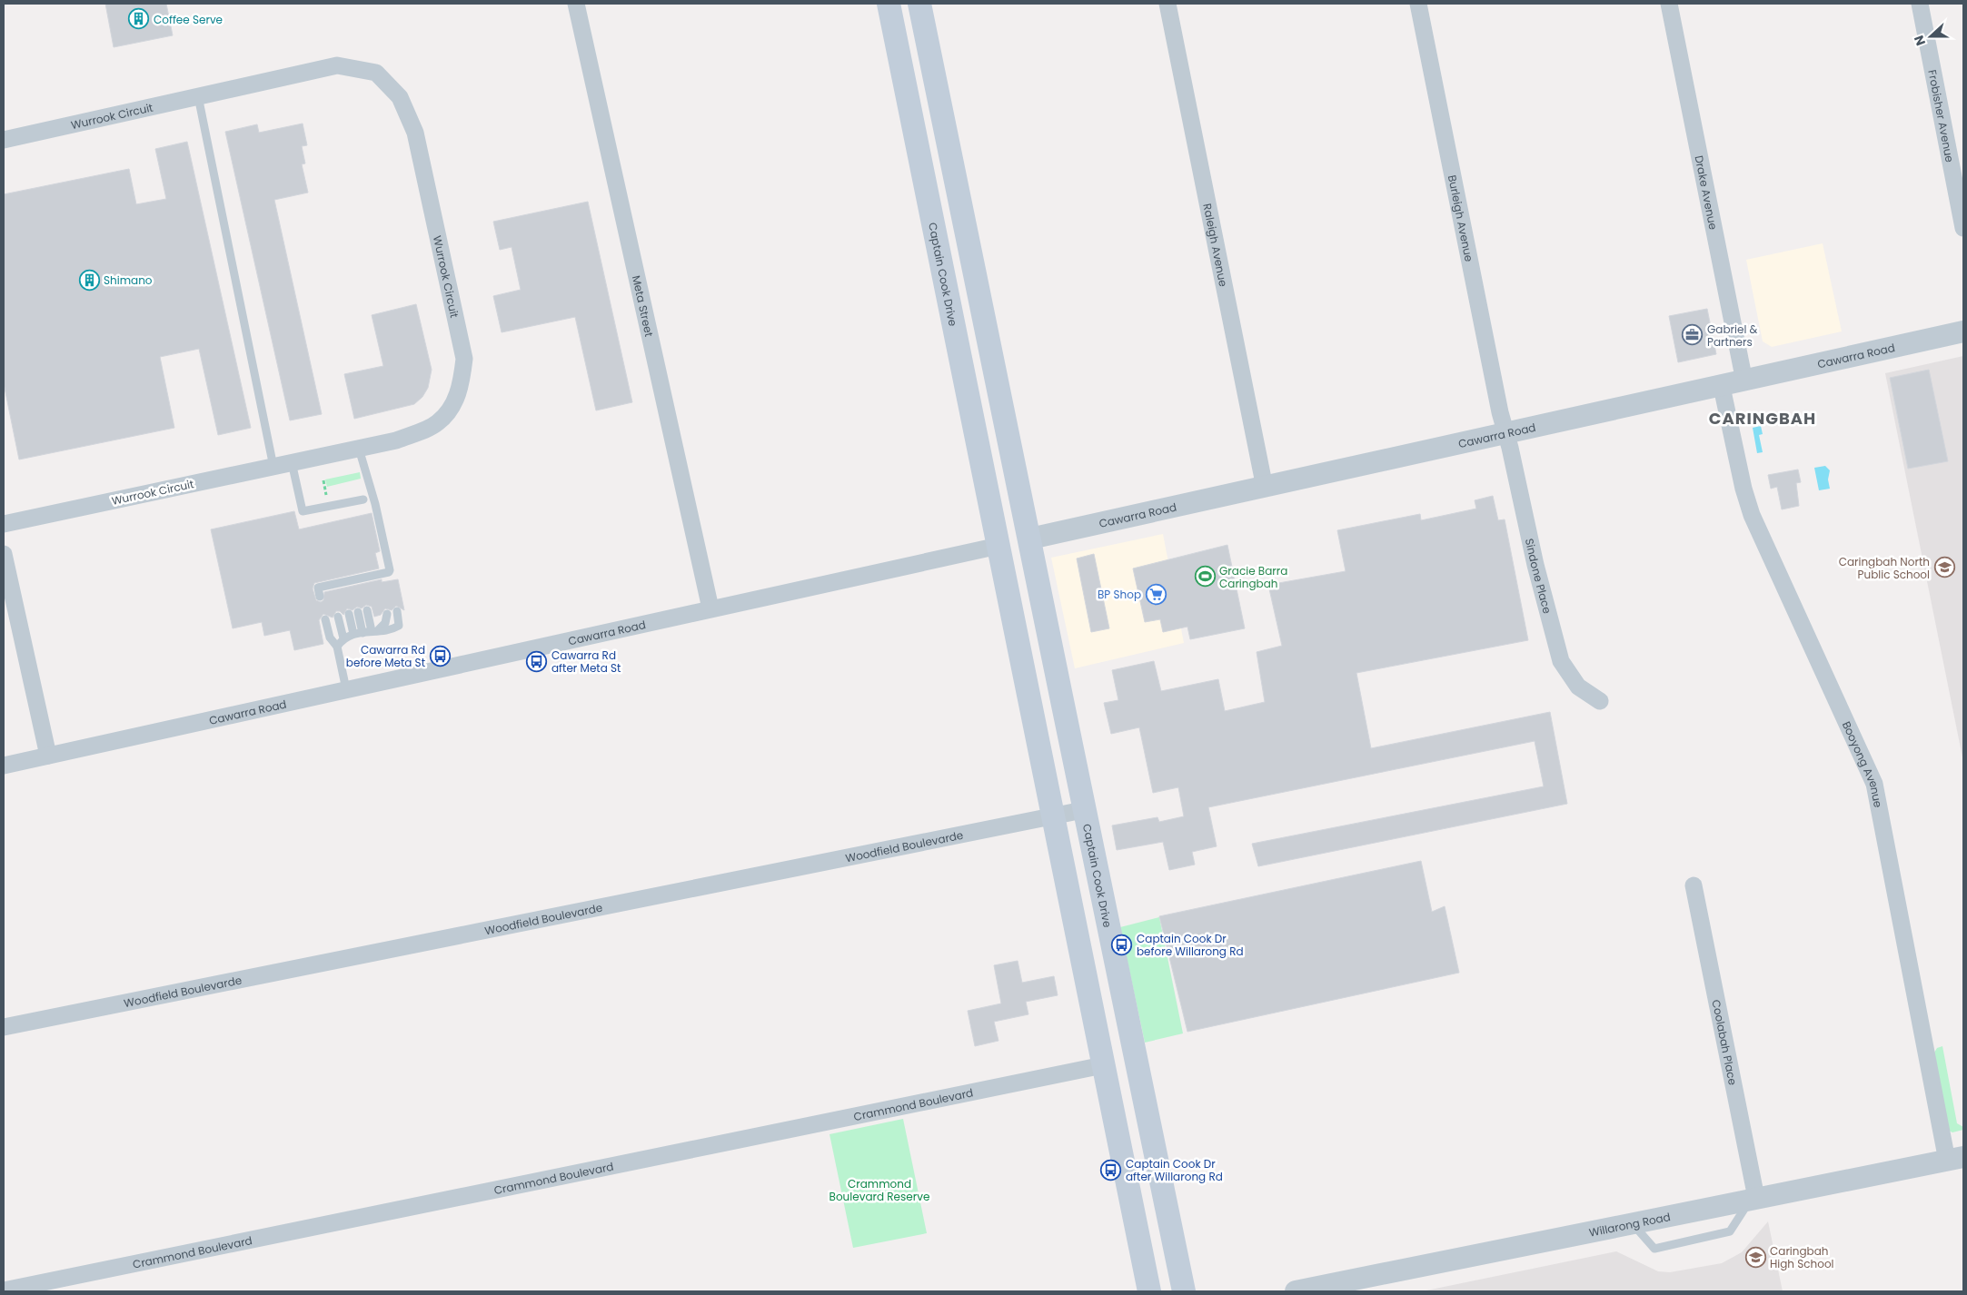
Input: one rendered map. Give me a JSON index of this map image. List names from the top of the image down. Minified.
{"streets":{"main road":["Captain Cook Drive"],"street":["Wurrook Circuit","Frobisher Avenue","Drake Avenue","Burleigh Avenue","Raleigh Avenue","Meta Street","Cawarra Road","Sindone Place","Booyong Avenue","Woodfield Boulevarde","Coolabah Place","Crammond Boulevard","Willarong Road"]},"crossings":[["Drake Avenue","Cawarra Road"],["Burleigh Avenue","Cawarra Road"],["Burleigh Avenue","Sindone Place"],["Raleigh Avenue","Cawarra Road"],["Captain Cook Drive","Cawarra Road"],["Captain Cook Drive","Woodfield Boulevarde"],["Captain Cook Drive","Crammond Boulevard"],["Meta Street","Cawarra Road"],["Cawarra Road","Sindone Place"],["Cawarra Road","Booyong Avenue"],["Booyong Avenue","Willarong Road"],["Coolabah Place","Willarong Road"]],"districts":["CARINGBAH"],"parks":["Crammond Boulevard Reserve"],"places":{"building":["Coffee Serve","Shimano"],"office":["Gabriel & Partners"],"school or university":["Caringbah North Public School","Caringbah High School"],"sports":["Gracie Barra Caringbah"],"supermarket":["BP Shop"],"bus stop":["Cawarra Rd before Meta St","Cawarra Rd after Meta St","Captain Cook Dr before Willarong Rd","Captain Cook Dr after Willarong Rd"]},"north":"left"}
